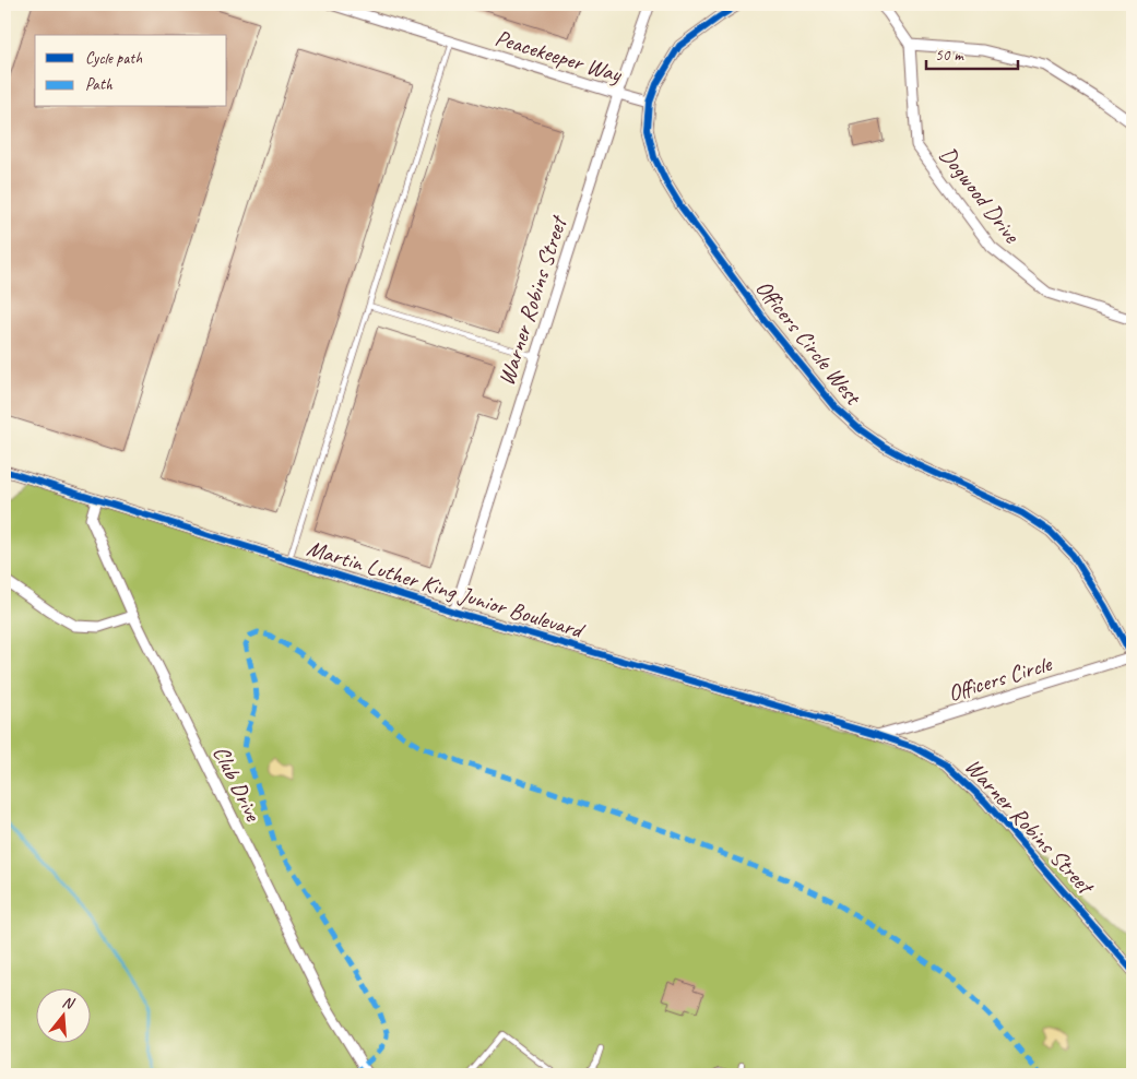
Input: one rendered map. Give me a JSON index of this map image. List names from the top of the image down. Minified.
{"streets":{"street":["Peacekeeper Way","Dogwood Drive","Warner Robins Street","Officers Circle West","Martin Luther King Junior Boulevard","Officers Circle","Club Drive"]},"crossings":[["Peacekeeper Way","Warner Robins Street"],["Peacekeeper Way","Officers Circle West"],["Warner Robins Street","Martin Luther King Junior Boulevard"],["Warner Robins Street","Officers Circle"],["Officers Circle West","Officers Circle"],["Martin Luther King Junior Boulevard","Officers Circle"],["Martin Luther King Junior Boulevard","Club Drive"]],"legend":["Cycle path","Path"],"scale_bar":"50 m","north":"top"}
